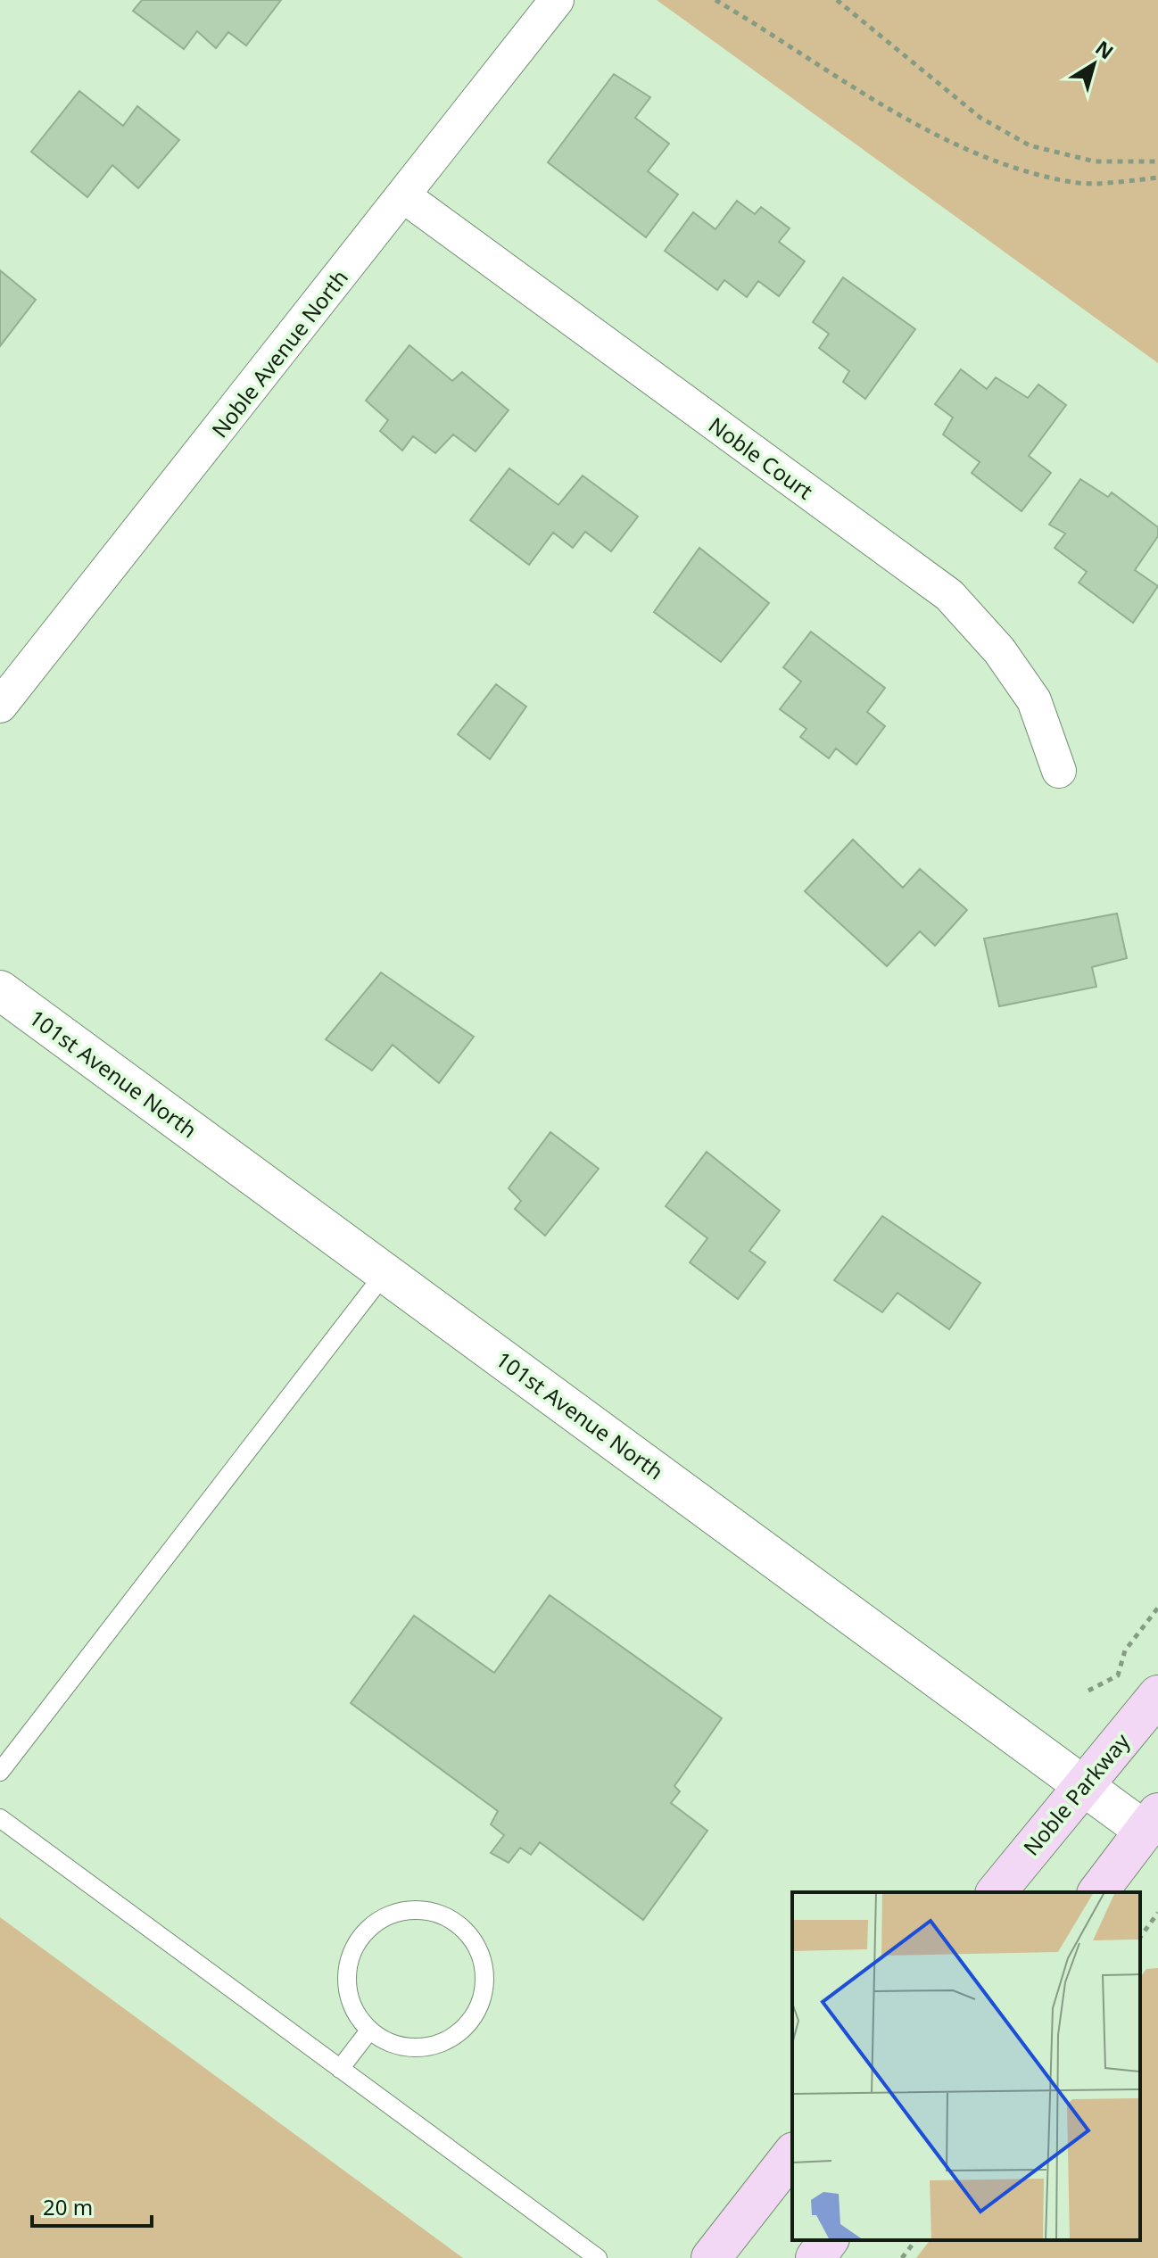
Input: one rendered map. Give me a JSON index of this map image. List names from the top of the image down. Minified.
{"streets":{"main road":["Noble Parkway"],"street":["Noble Avenue North","Noble Court","101st Avenue North"]},"crossings":[["Noble Avenue North","Noble Court"],["101st Avenue North","Noble Parkway"]],"scale_bar":"20 m","north":"top right"}
